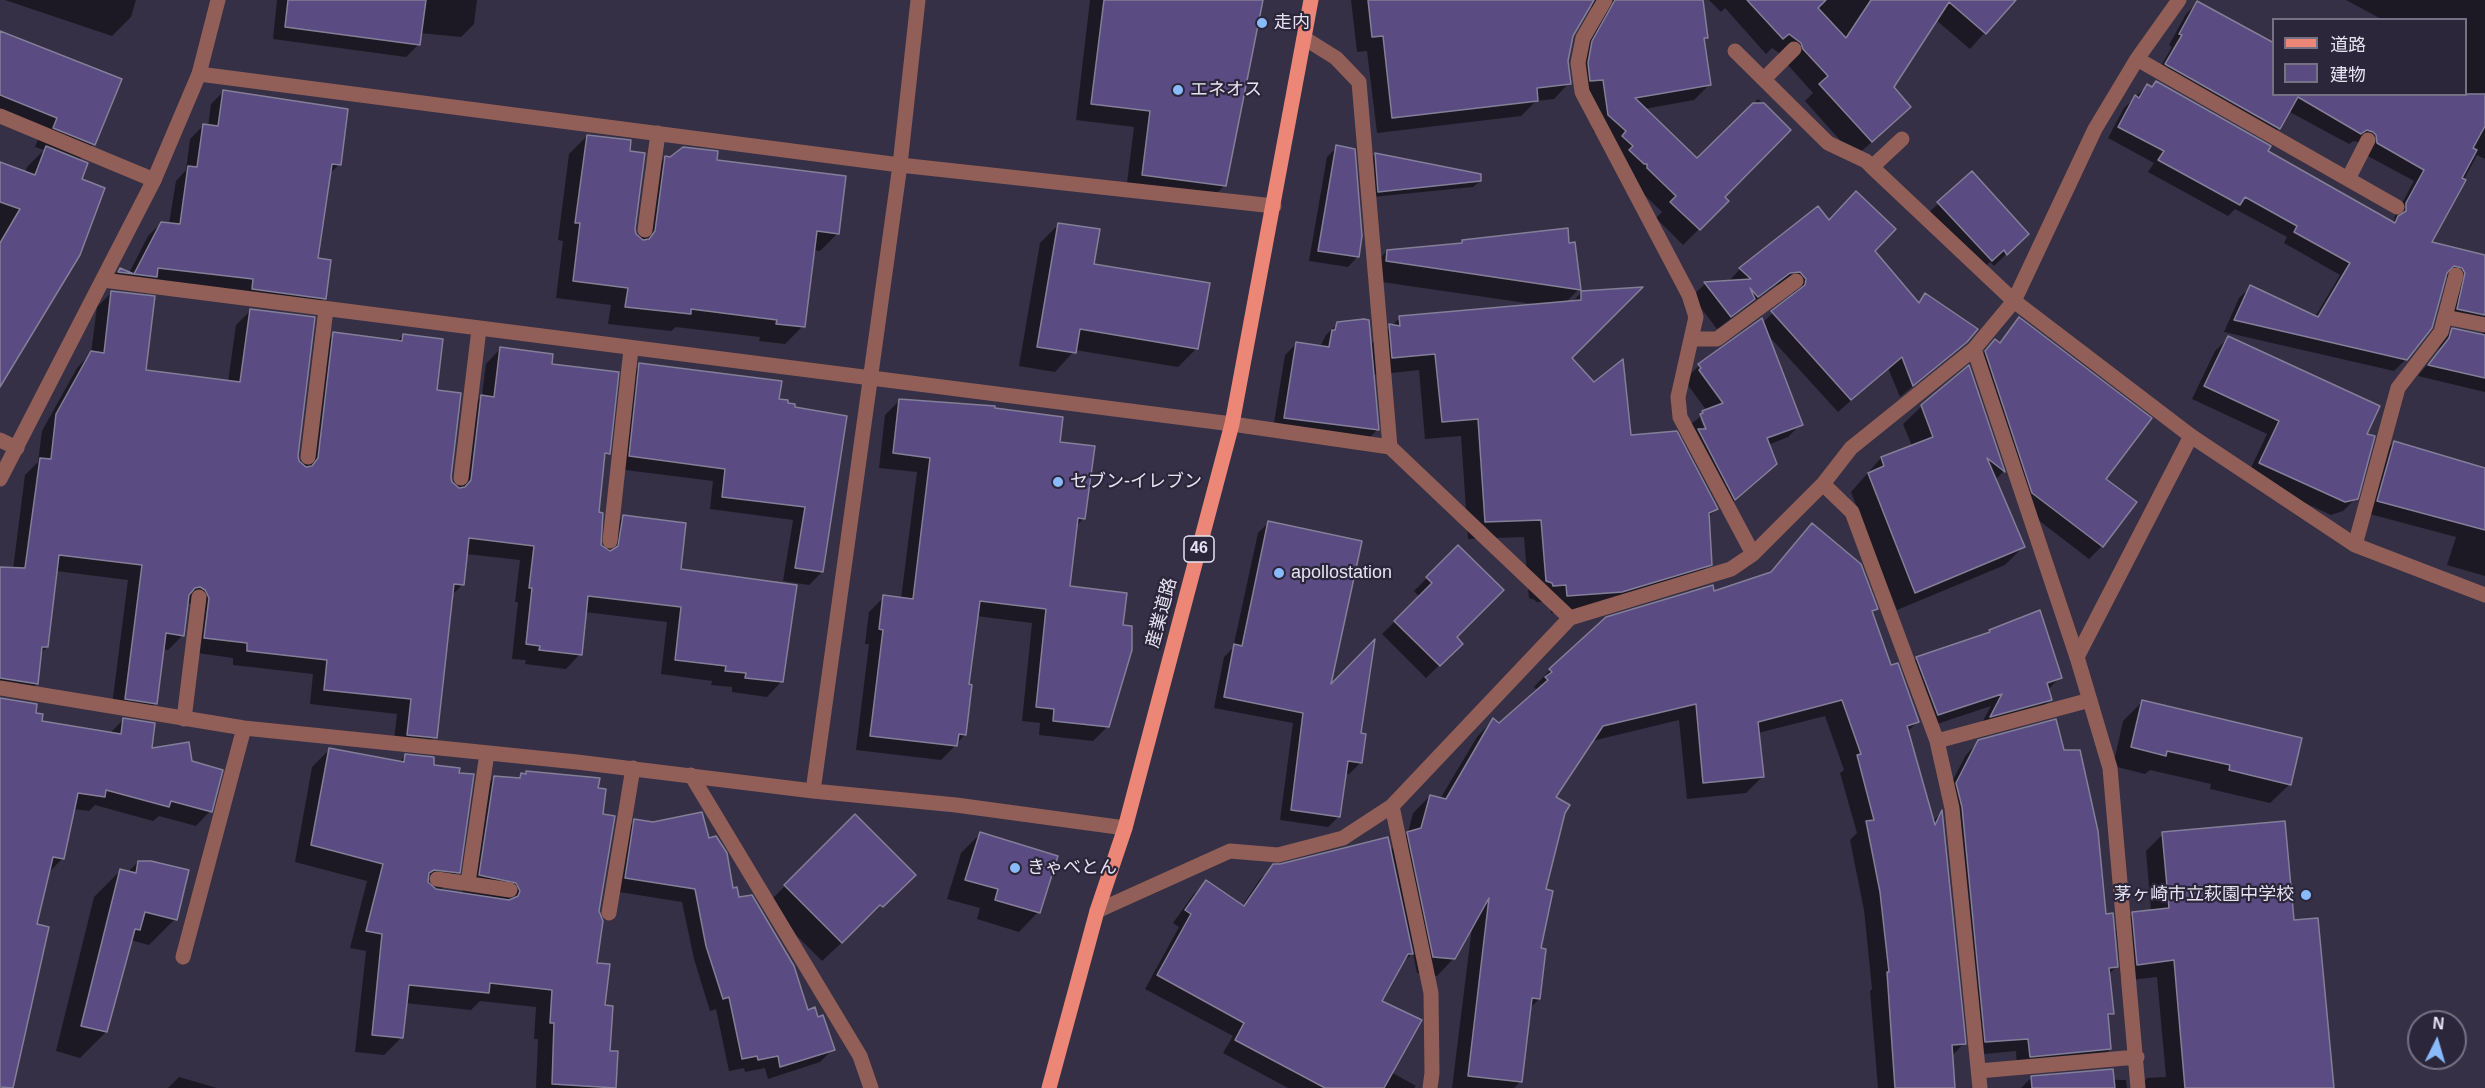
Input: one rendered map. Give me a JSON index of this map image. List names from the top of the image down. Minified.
{"streets":{"main road":["46","産業道路"]},"places":["走内","エネオス","セブン-イレブン","apollostation","きゃべとん","茅ヶ崎市立萩園中学校"],"legend":["道路","建物"],"north":"top"}
